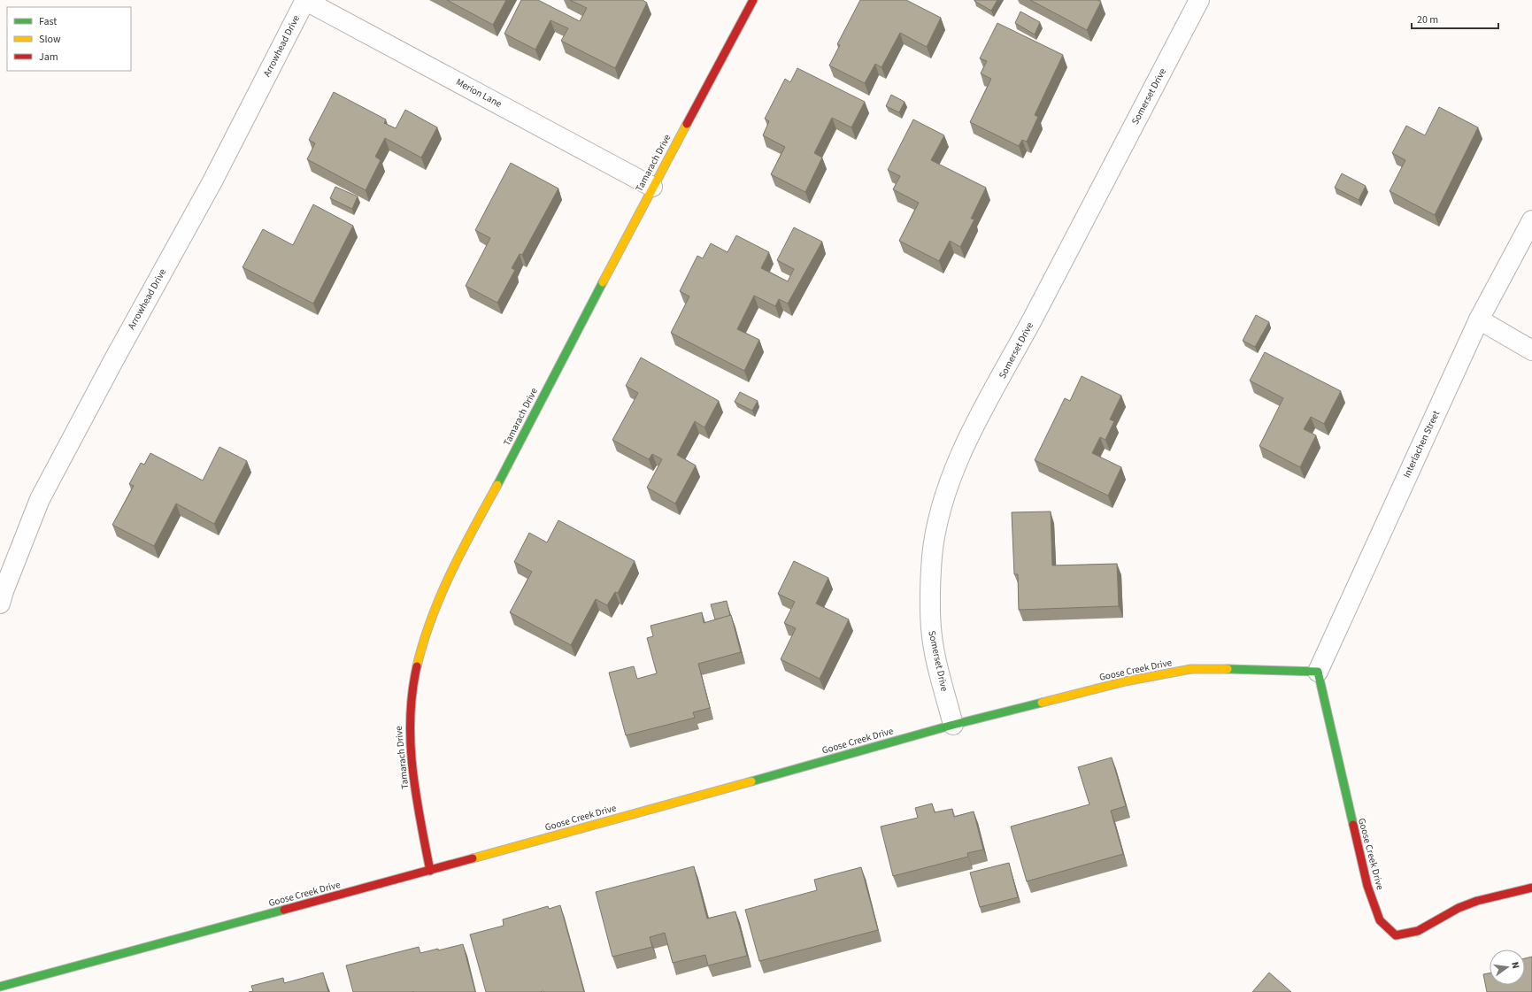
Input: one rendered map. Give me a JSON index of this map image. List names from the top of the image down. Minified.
{"streets":{"street":["Arrowhead Drive","Merion Lane","Somerset Drive","Tamarach Drive","Interlachen Street","Goose Creek Drive"]},"crossings":[["Arrowhead Drive","Merion Lane"],["Merion Lane","Tamarach Drive"],["Somerset Drive","Goose Creek Drive"],["Tamarach Drive","Goose Creek Drive"],["Interlachen Street","Goose Creek Drive"]],"legend":["Fast","Slow","Jam"],"scale_bar":"20 m","north":"right"}
